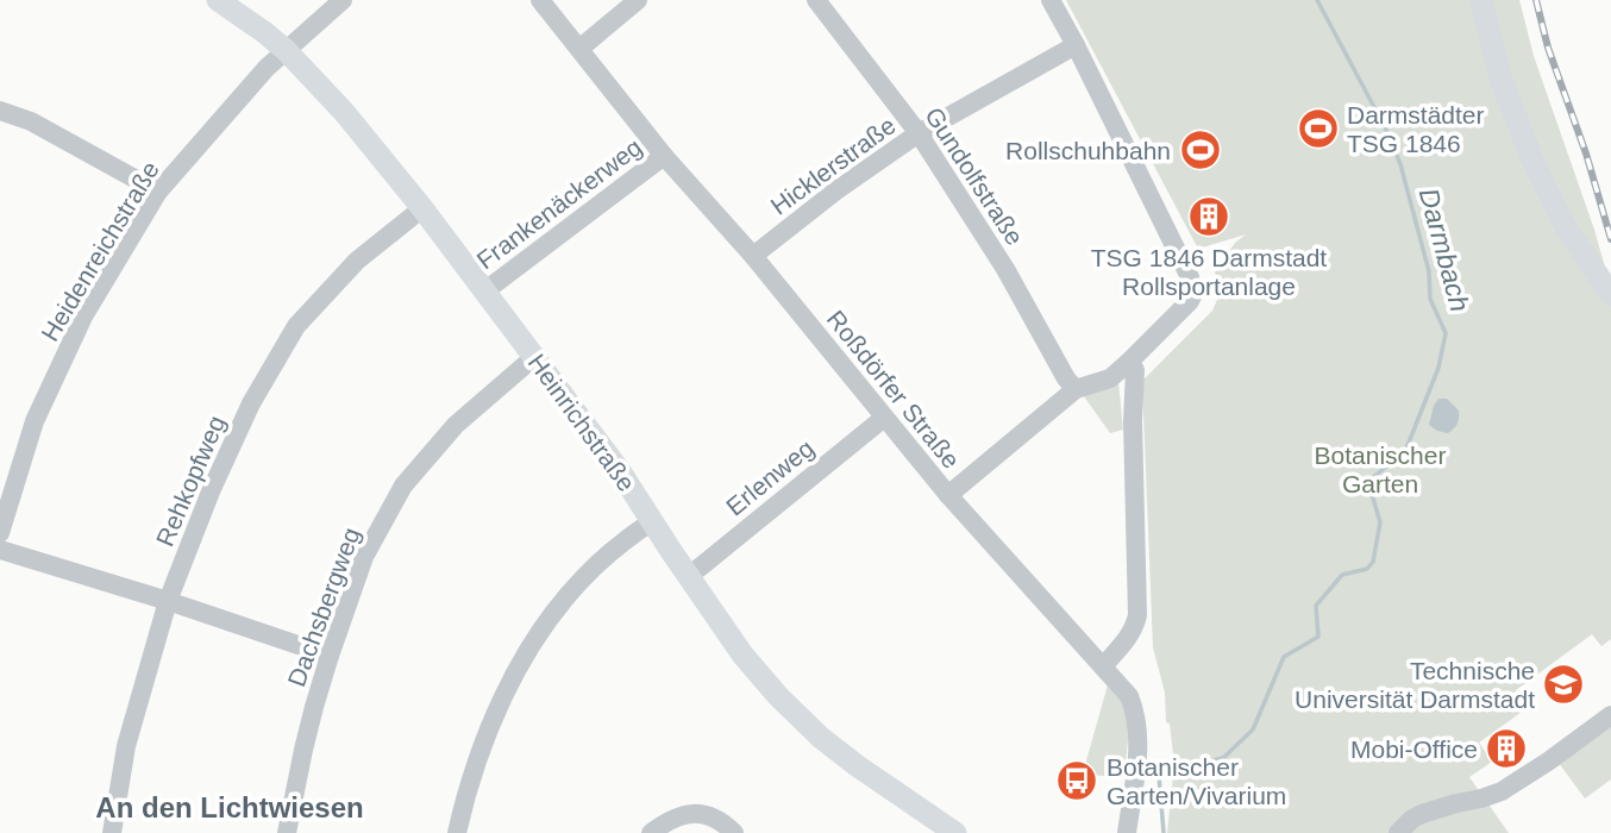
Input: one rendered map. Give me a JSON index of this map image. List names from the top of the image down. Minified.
{"streets":{"main road":["Heinrichstraße"],"street":["Hicklerstraße","Gundolfstraße","Frankenäckerweg","Heidenreichstraße","Roßdörfer Straße","Erlenweg","Rehkopfweg","Dachsbergweg"]},"crossings":[["Hicklerstraße","Gundolfstraße"],["Hicklerstraße","Roßdörfer Straße"],["Frankenäckerweg","Roßdörfer Straße"],["Frankenäckerweg","Heinrichstraße"],["Heidenreichstraße","Heinrichstraße"],["Roßdörfer Straße","Erlenweg"],["Heinrichstraße","Erlenweg"],["Heinrichstraße","Rehkopfweg"],["Heinrichstraße","Dachsbergweg"]],"districts":["An den Lichtwiesen"],"water":["Darmbach"],"parks":["Botanischer Garten"],"places":{"sports":["Darmstädter TSG 1846","Rollschuhbahn"],"building":["TSG 1846 Darmstadt Rollsportanlage","Mobi-Office"],"school or university":["Technische Universität Darmstadt"],"bus stop":["Botanischer Garten/Vivarium"]}}
